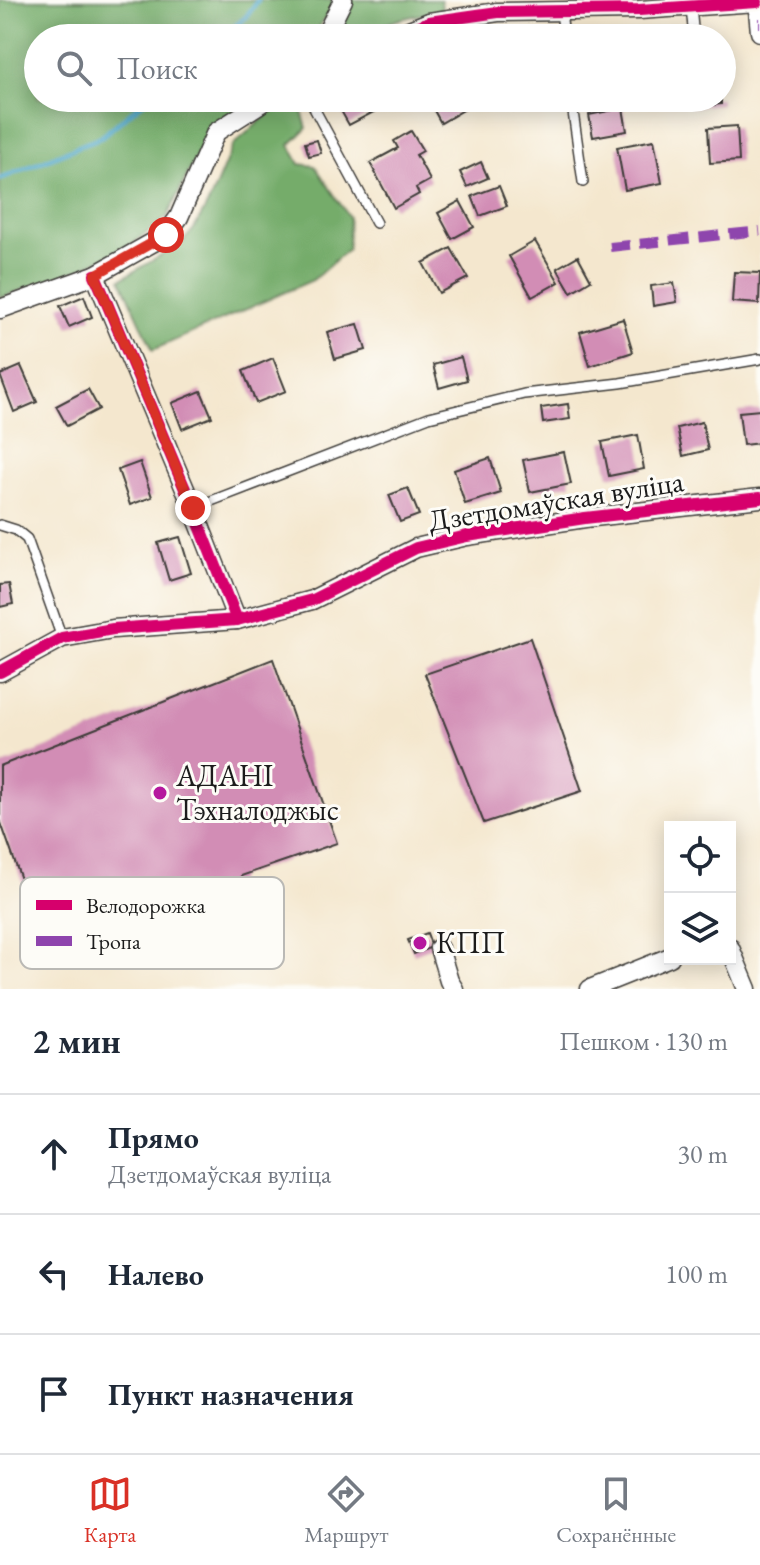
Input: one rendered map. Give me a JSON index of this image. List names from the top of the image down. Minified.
{"streets":{"street":["Дзетдомаўская вуліца"]},"places":["АДАНІ Тэхналоджыс","КПП"],"legend":["Велодорожка","Тропа"],"page":{"search":"Поиск","heading":["2 мин","Пешком · 130 m"],"list":[["Прямо","Дзетдомаўская вуліца","30 m"],["Налево","100 m"],"Пункт назначения"],"nav":["Карта","Маршрут","Сохранённые"]}}
